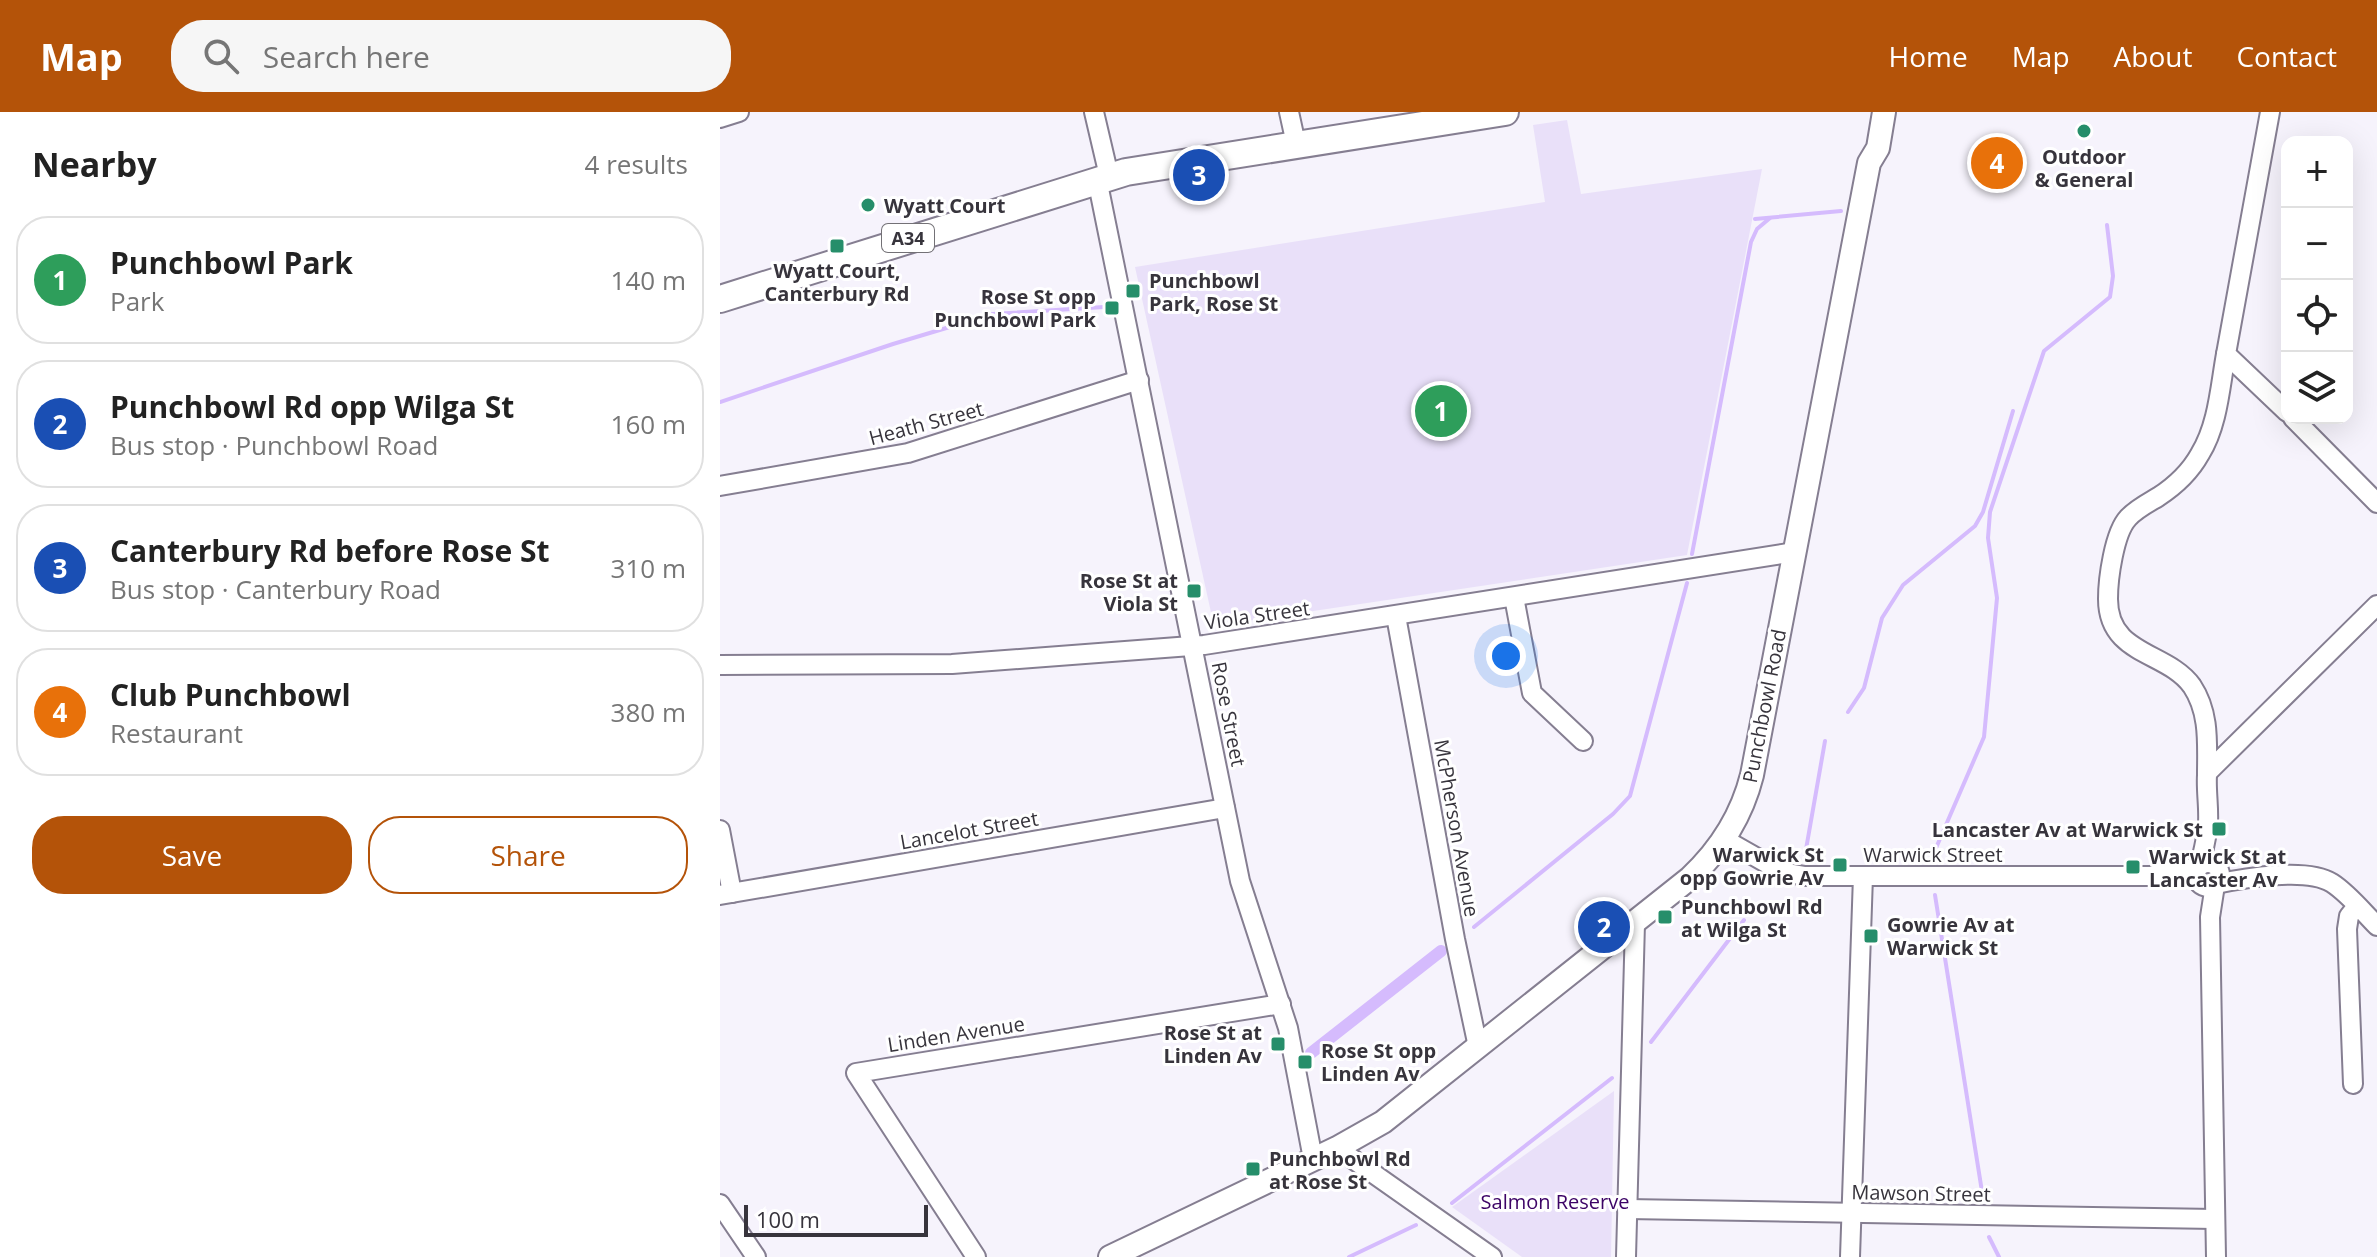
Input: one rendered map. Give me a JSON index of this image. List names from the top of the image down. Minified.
{"streets":{"highway":["A34"],"main road":["Punchbowl Road"],"street":["Heath Street","Viola Street","Rose Street","McPherson Avenue","Lancelot Street","Warwick Street","Linden Avenue","Mawson Street"]},"crossings":[["A34","Rose Street"],["Heath Street","Rose Street"],["Viola Street","Punchbowl Road"],["Viola Street","Rose Street"],["Viola Street","McPherson Avenue"],["Punchbowl Road","Rose Street"],["Punchbowl Road","McPherson Avenue"],["Punchbowl Road","Warwick Street"],["Rose Street","Lancelot Street"],["Rose Street","Linden Avenue"]],"parks":["Salmon Reserve"],"places":{"other":["Outdoor & General","Wyatt Court"],"transit":["Wyatt Court, Canterbury Rd","Punchbowl Park, Rose St","Rose St opp Punchbowl Park","Rose St at Viola St","Lancaster Av at Warwick St","Warwick St opp Gowrie Av","Warwick St at Lancaster Av","Punchbowl Rd at Wilga St","Gowrie Av at Warwick St","Rose St at Linden Av","Rose St opp Linden Av","Punchbowl Rd at Rose St"]},"scale_bar":"100 m","page":{"header":"Map","search":"Search here","nav":["Home","Map","About","Contact"],"heading":["Nearby","4 results"],"pins":["4","3","1","2"],"map_buttons":["+","−"],"list":[{"mark":"1","name":"Punchbowl Park","note":"Park","value":"140 m"},{"mark":"2","name":"Punchbowl Rd opp Wilga St","note":"Bus stop · Punchbowl Road","value":"160 m"},{"mark":"3","name":"Canterbury Rd before Rose St","note":"Bus stop · Canterbury Road","value":"310 m"},{"mark":"4","name":"Club Punchbowl","note":"Restaurant","value":"380 m"}],"buttons":["Save","Share"],"scale":"100 m"}}
